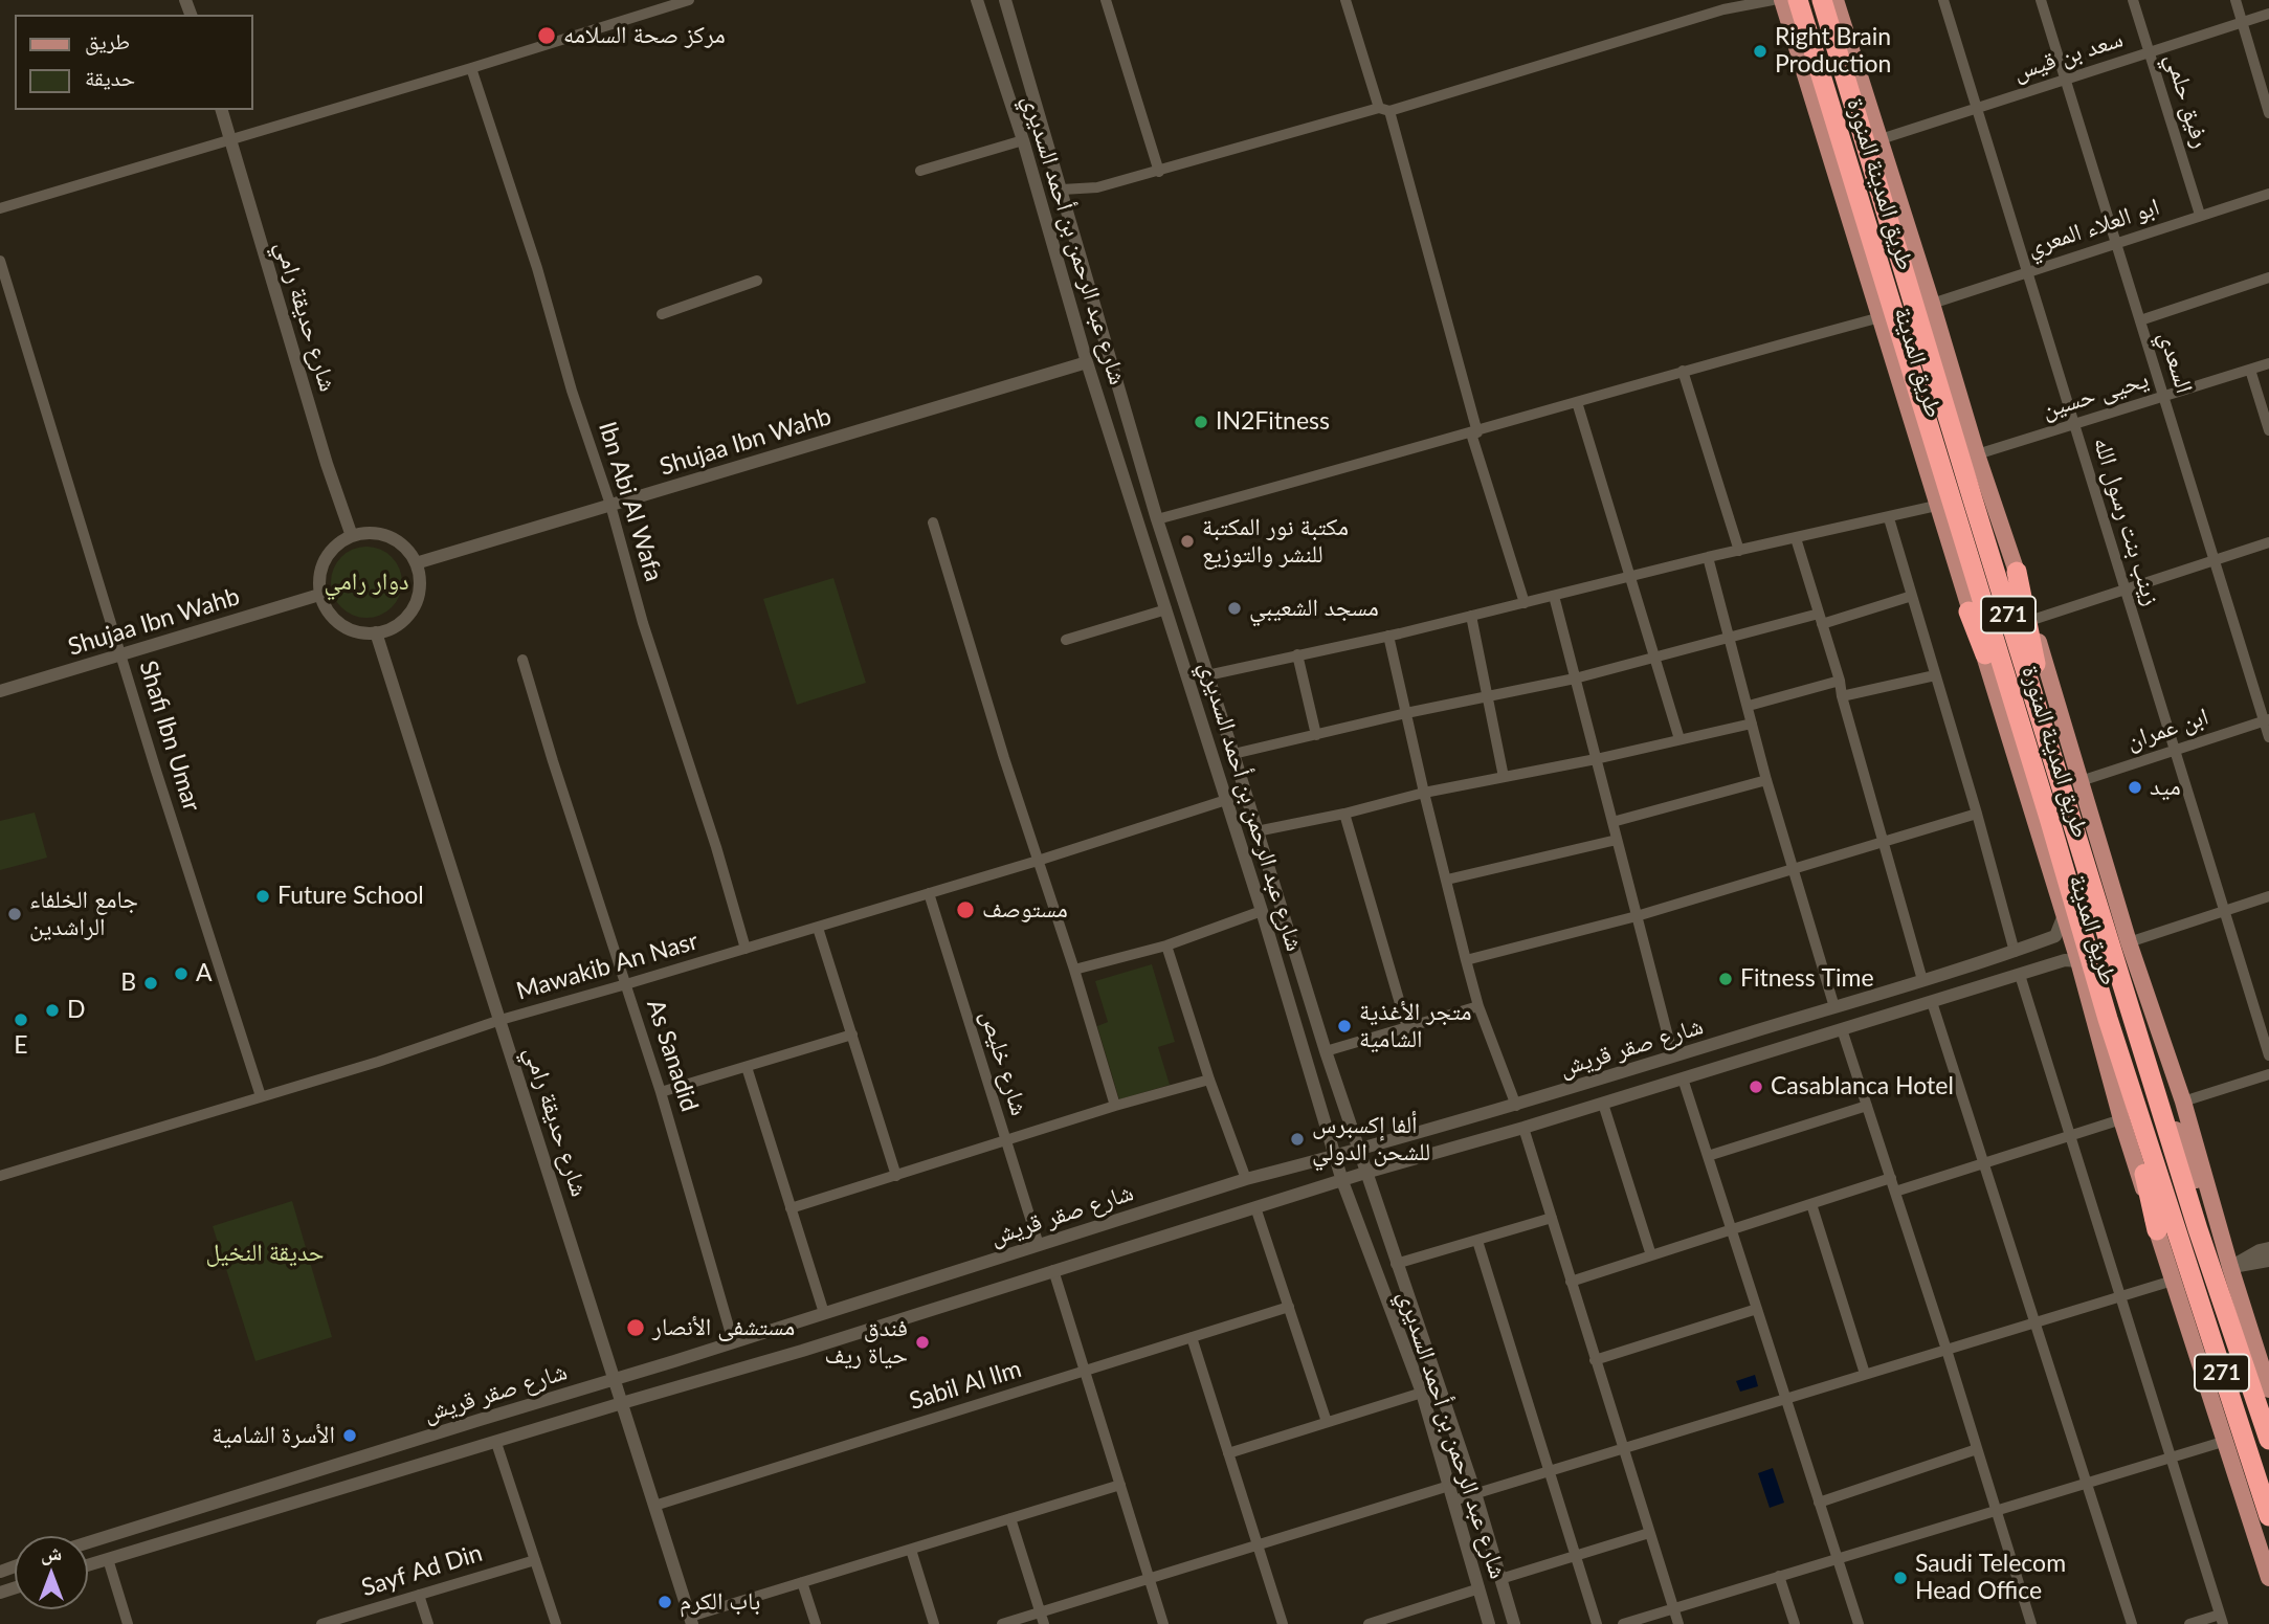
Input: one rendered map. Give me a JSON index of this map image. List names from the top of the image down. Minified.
{"streets":{"highway":["طريق المدينة المنورة","271"],"main road":["طريق المدينة"],"street":["سعد بن قيس","رفيق حلمي","ابو العلاء المعري","شارع عبد الرحمن بن أحمد السديري","شارع حديقة رامي","السعدي","يحيى حسين","Shujaa Ibn Wahb","Ibn Abi Al Wafa","زينب بنت رسول الله","ابن عمران","Shafi Ibn Umar","Mawakib An Nasr","شارع صقر قريش","As Sanadid","شارع خليص","Sabil Al llm","Sayf Ad Din"]},"crossings":[["سعد بن قيس","رفيق حلمي"],["سعد بن قيس","طريق المدينة"],["سعد بن قيس","السعدي"],["سعد بن قيس","زينب بنت رسول الله"],["رفيق حلمي","ابو العلاء المعري"],["طريق المدينة المنورة","طريق المدينة"],["ابو العلاء المعري","طريق المدينة"],["ابو العلاء المعري","السعدي"],["ابو العلاء المعري","زينب بنت رسول الله"],["شارع عبد الرحمن بن أحمد السديري","Shujaa Ibn Wahb"],["شارع عبد الرحمن بن أحمد السديري","Mawakib An Nasr"],["شارع عبد الرحمن بن أحمد السديري","شارع صقر قريش"],["شارع حديقة رامي","Shujaa Ibn Wahb"],["شارع حديقة رامي","Mawakib An Nasr"],["شارع حديقة رامي","شارع صقر قريش"],["شارع حديقة رامي","Sabil Al llm"],["طريق المدينة","يحيى حسين"],["طريق المدينة","ابن عمران"],["طريق المدينة","شارع صقر قريش"],["السعدي","يحيى حسين"],["السعدي","ابن عمران"],["يحيى حسين","زينب بنت رسول الله"],["Shujaa Ibn Wahb","Ibn Abi Al Wafa"],["Shujaa Ibn Wahb","Shafi Ibn Umar"],["Ibn Abi Al Wafa","Mawakib An Nasr"],["زينب بنت رسول الله","ابن عمران"],["Shafi Ibn Umar","Mawakib An Nasr"],["Mawakib An Nasr","As Sanadid"],["Mawakib An Nasr","شارع خليص"],["شارع صقر قريش","As Sanadid"],["شارع صقر قريش","شارع خليص"]],"parks":["دوار رامي","حديقة النخيل"],"places":["مركز صحة السلامه","Right Brain Production","IN2Fitness","مكتبة نور المكتبة للنشر والتوزيع","مسجد الشعيبي","ميد","Future School","مستوصف","جامع الخلفاء الراشدين","A","Fitness Time","B","D","E","متجر الأغذية الشامية","Casablanca Hotel","ألفا إكسبرس للشحن الدولي","مستشفى الأنصار","فندق حياة ريف","الأسرة الشامية","Saudi Telecom Head Office","باب الكرم"],"legend":["طريق","حديقة"],"north":"top"}
